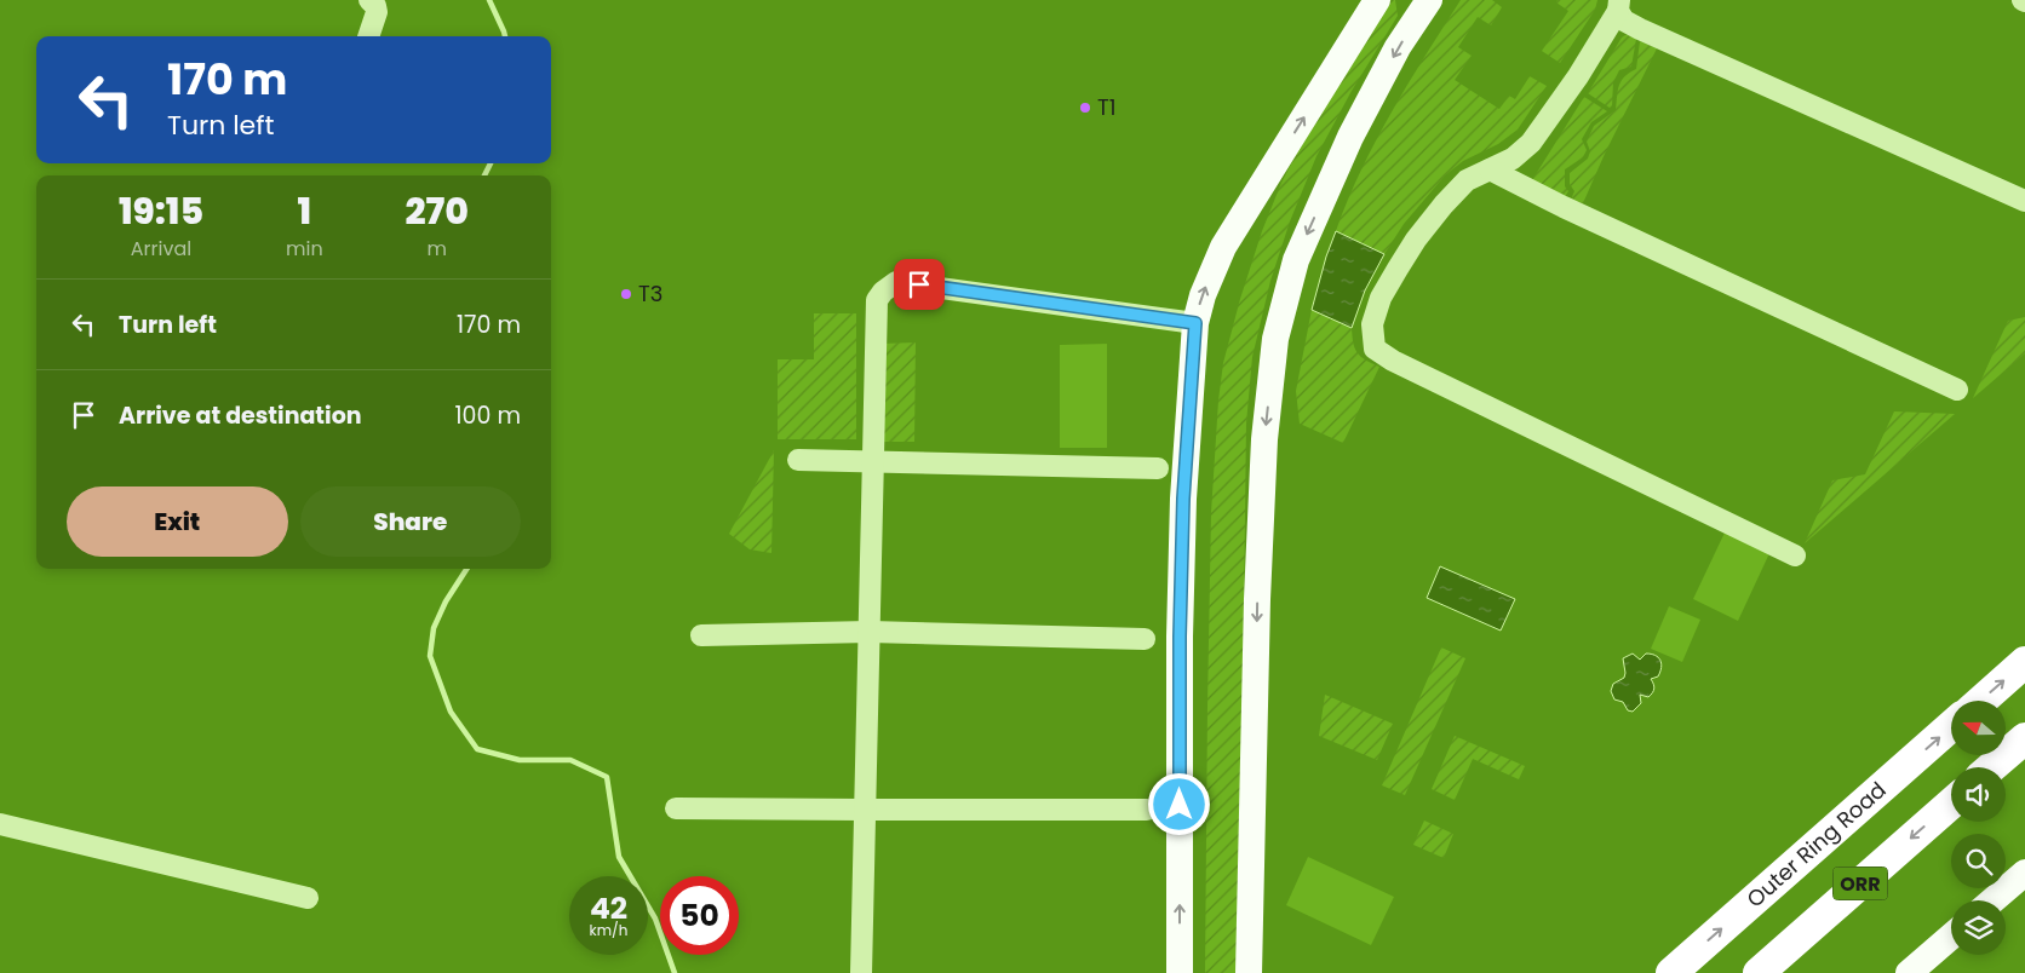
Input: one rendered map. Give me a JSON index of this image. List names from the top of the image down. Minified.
{"streets":{"highway":["Outer Ring Road","ORR"]},"places":["T1","T3"],"north":"left","page":{"turn":["170 m","Turn left"],"eta":["19:15","Arrival","1","min","270","m"],"list":[{"name":"Turn left","value":"170 m"},{"name":"Arrive at destination","value":"100 m"}],"buttons":["Exit","Share"],"speed":"42 km/h","limit":"50"}}
